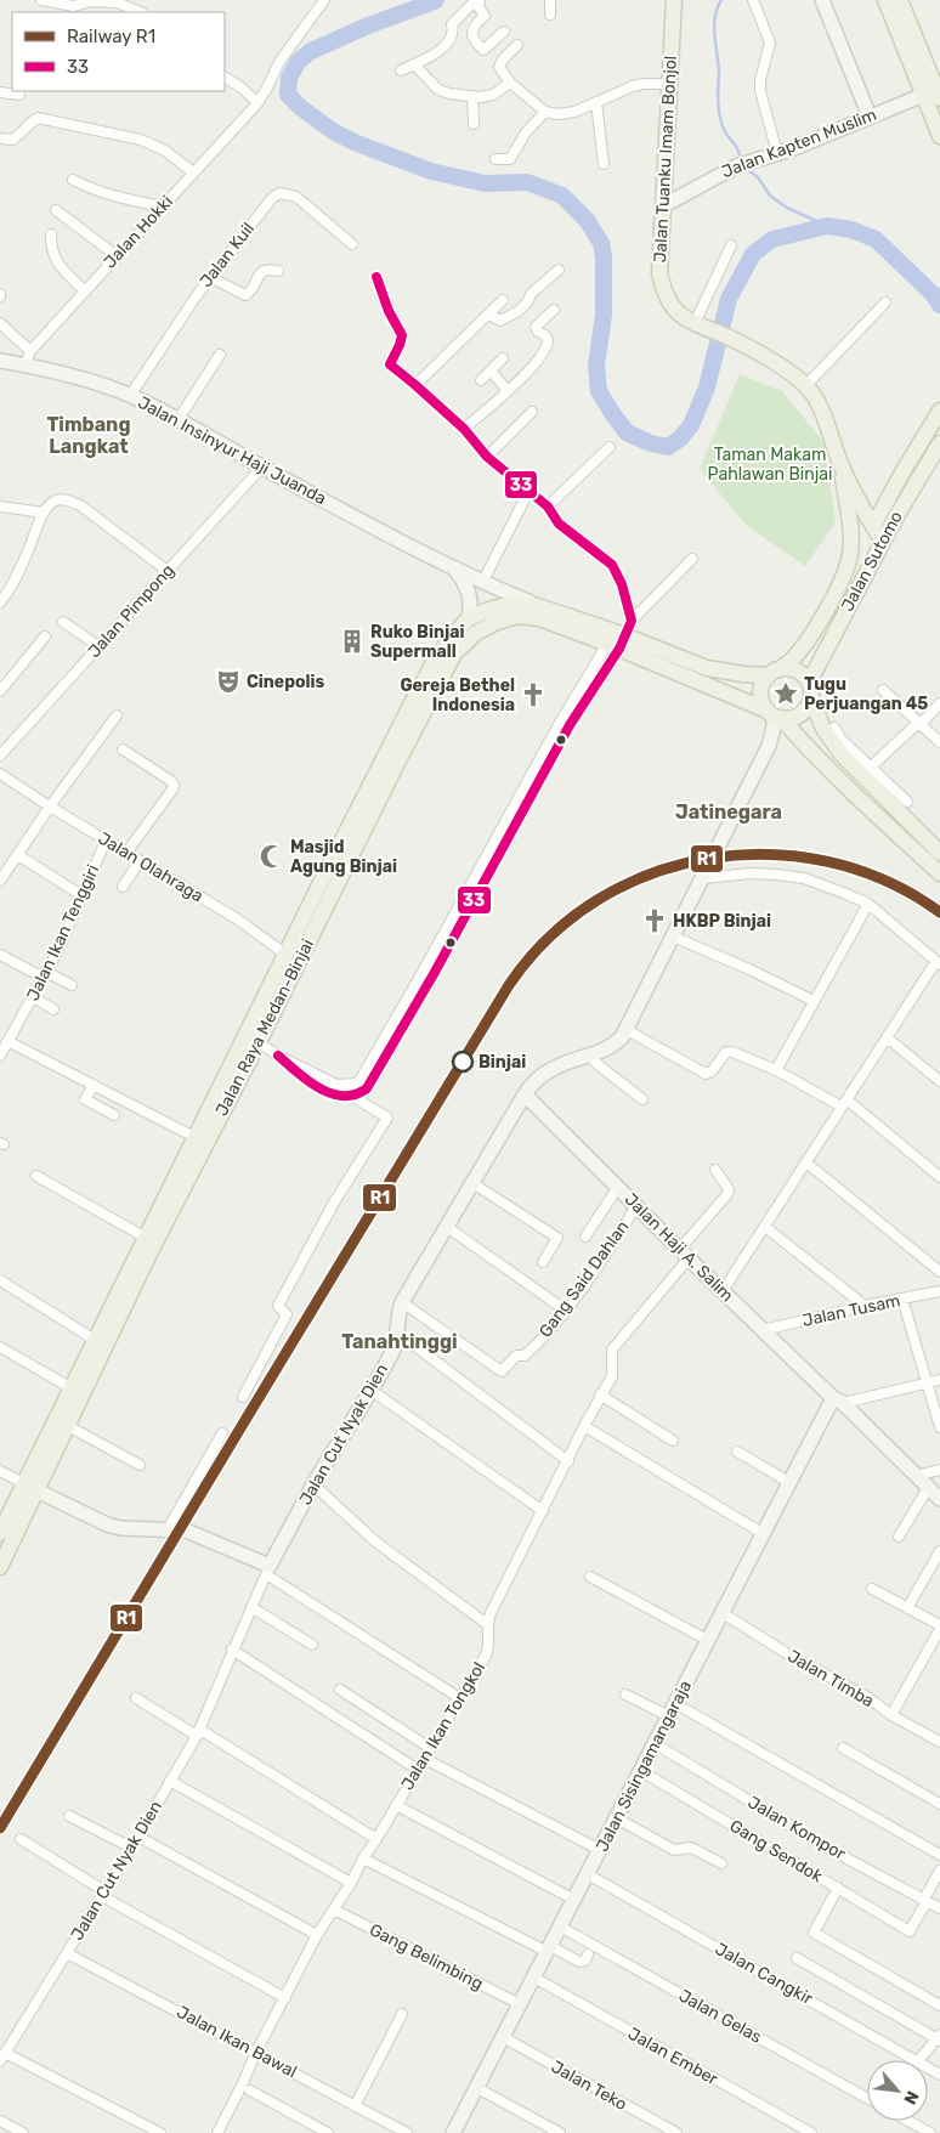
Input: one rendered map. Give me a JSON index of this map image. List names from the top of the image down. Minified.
{"streets":{"main road":["Jalan Tuanku Imam Bonjol","Jalan Sutomo","Jalan Raya Medan-Binjai"],"street":["Jalan Kapten Muslim","Jalan Hokki","Jalan Kuil","Jalan Insinyur Haji Juanda","Jalan Pimpong","Jalan Olahraga","Jalan Ikan Tenggiri","Jalan Haji A. Salim","Gang Said Dahlan","Jalan Tusam","Jalan Cut Nyak Dien","Jalan Timba","Jalan Ikan Tongkol","Jalan Sisingamangaraja","Jalan Kompor","Gang Sendok","Gang Belimbing","Jalan Cangkir","Jalan Gelas","Jalan Ikan Bawal","Jalan Ember","Jalan Teko"]},"crossings":[["Jalan Kapten Muslim","Jalan Tuanku Imam Bonjol"],["Jalan Tuanku Imam Bonjol","Jalan Sutomo"],["Jalan Hokki","Jalan Insinyur Haji Juanda"],["Jalan Kuil","Jalan Insinyur Haji Juanda"],["Jalan Insinyur Haji Juanda","Jalan Pimpong"],["Jalan Insinyur Haji Juanda","Jalan Raya Medan-Binjai"],["Jalan Sutomo","Jalan Cut Nyak Dien"],["Jalan Olahraga","Jalan Ikan Tenggiri"],["Jalan Olahraga","Jalan Raya Medan-Binjai"],["Jalan Haji A. Salim","Gang Said Dahlan"],["Jalan Haji A. Salim","Jalan Tusam"],["Jalan Haji A. Salim","Jalan Cut Nyak Dien"],["Jalan Haji A. Salim","Jalan Ikan Tongkol"],["Jalan Haji A. Salim","Jalan Sisingamangaraja"],["Gang Said Dahlan","Jalan Cut Nyak Dien"],["Jalan Cut Nyak Dien","Jalan Ikan Bawal"],["Jalan Timba","Jalan Sisingamangaraja"],["Jalan Ikan Tongkol","Gang Belimbing"],["Jalan Ikan Tongkol","Jalan Ikan Bawal"],["Jalan Sisingamangaraja","Jalan Kompor"],["Jalan Sisingamangaraja","Gang Sendok"],["Jalan Sisingamangaraja","Gang Belimbing"],["Jalan Sisingamangaraja","Jalan Cangkir"],["Jalan Sisingamangaraja","Jalan Gelas"],["Jalan Sisingamangaraja","Jalan Ember"],["Jalan Sisingamangaraja","Jalan Teko"],["Jalan Kompor","Gang Sendok"]],"districts":["Timbang Langkat","Jatinegara","Tanahtinggi"],"parks":["Taman Makam Pahlawan Binjai"],"places":{"building":["Ruko Binjai Supermall"],"theatre":["Cinepolis"],"place":["Tugu Perjuangan 45"],"church":["Gereja Bethel Indonesia","HKBP Binjai"],"mosque":["Masjid Agung Binjai"],"other":["Binjai"]},"lines":["transit line 33","rail line R1"],"legend":["Railway R1","33"],"north":"bottom right"}
